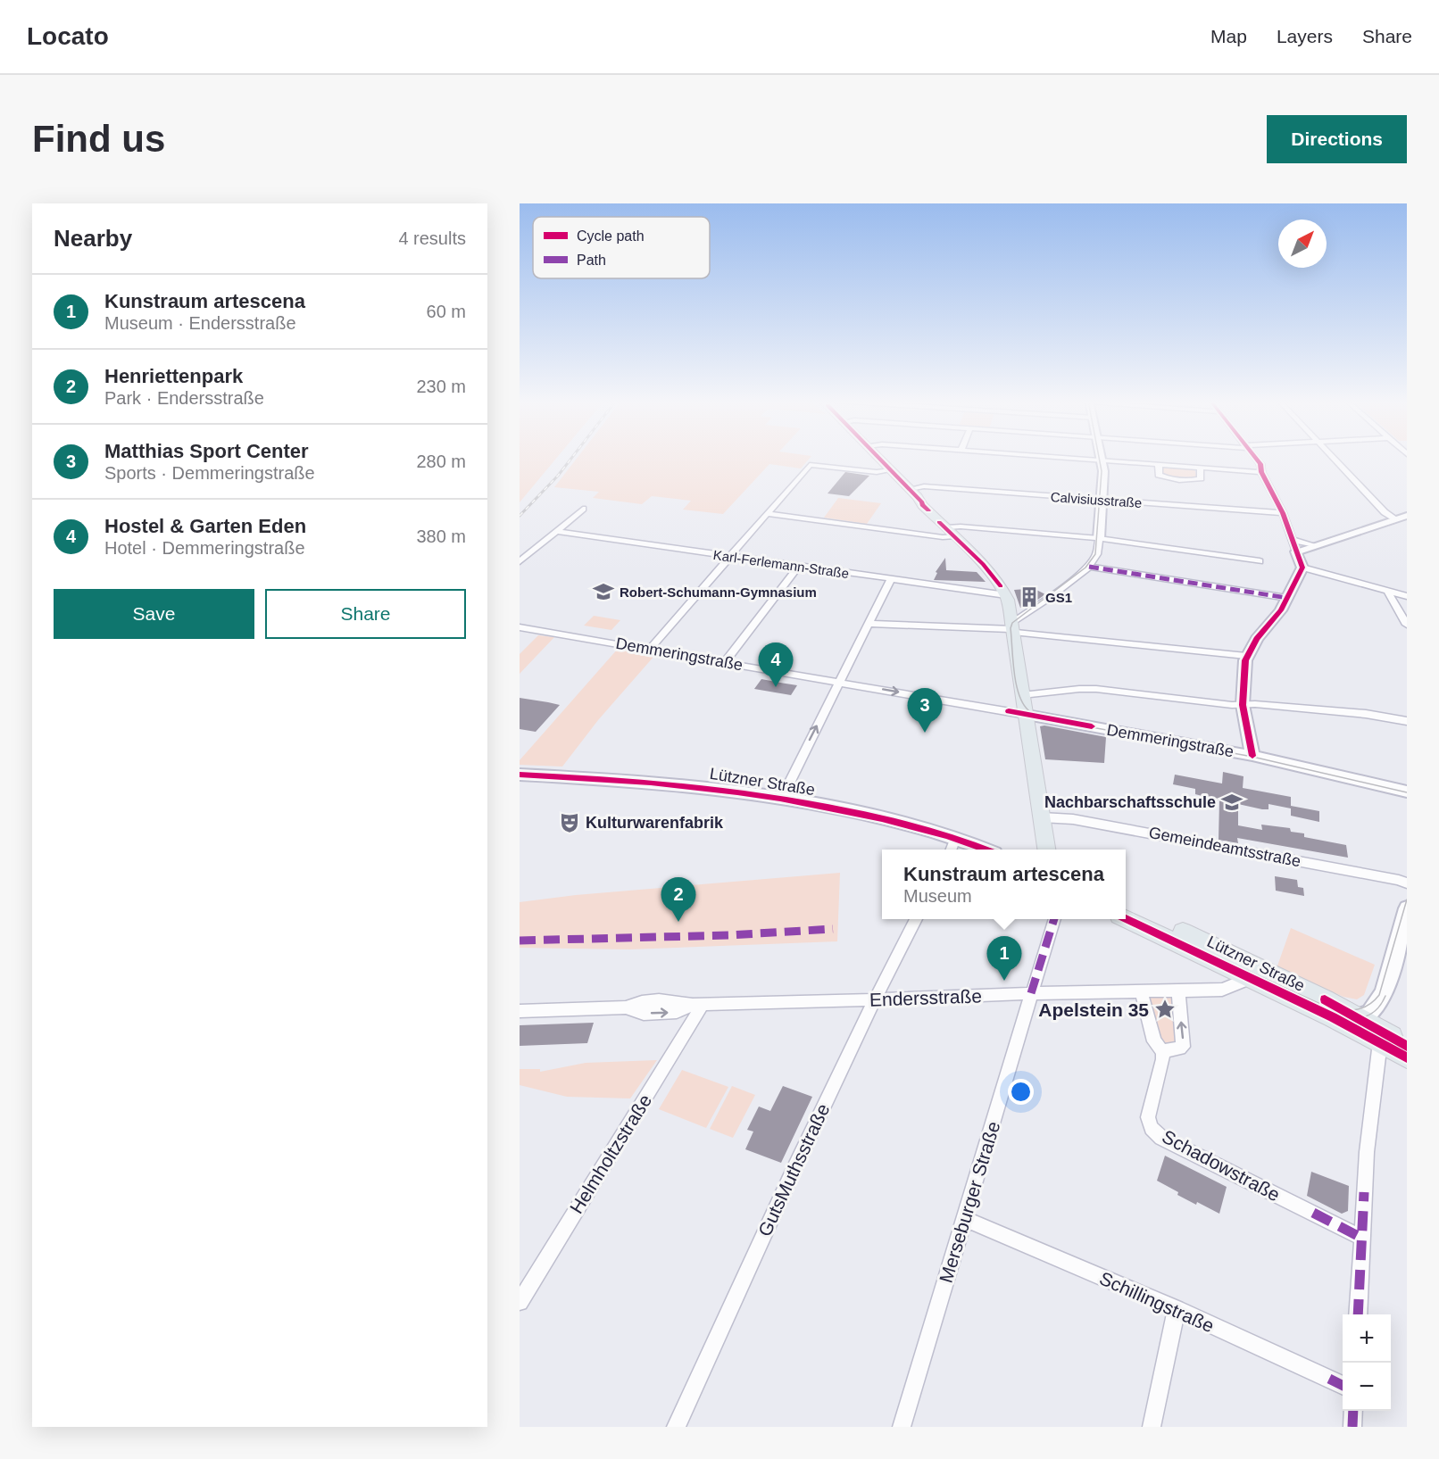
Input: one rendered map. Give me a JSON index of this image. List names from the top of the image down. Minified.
{"streets":{"main road":["Lützner Straße"],"street":["Calvisiusstraße","Karl-Ferlemann-Straße","Demmeringstraße","Gemeindeamtsstraße","Endersstraße","Helmholtzstraße","Schadowstraße","GutsMuthsstraße","Merseburger Straße","Schillingstraße"]},"crossings":[["Lützner Straße","Endersstraße"],["Endersstraße","Helmholtzstraße"],["Endersstraße","GutsMuthsstraße"],["Endersstraße","Merseburger Straße"],["Merseburger Straße","Schillingstraße"]],"places":{"school or university":["Robert-Schumann-Gymnasium","Nachbarschaftsschule"],"building":["GS1"],"theatre":["Kulturwarenfabrik"],"place":["Apelstein 35"]},"legend":["Cycle path","Path"],"north":"top right","page":{"header":"Locato","nav":["Map","Layers","Share"],"buttons":["Directions",["Save","Share"]],"title":"Find us","heading":["Nearby","4 results"],"list":[{"mark":"1","name":"Kunstraum artescena","note":"Museum · Endersstraße","value":"60 m"},{"mark":"2","name":"Henriettenpark","note":"Park · Endersstraße","value":"230 m"},{"mark":"3","name":"Matthias Sport Center","note":"Sports · Demmeringstraße","value":"280 m"},{"mark":"4","name":"Hostel & Garten Eden","note":"Hotel · Demmeringstraße","value":"380 m"}],"pins":["4","3","2","1"],"popup":["Kunstraum artescena","Museum"],"map_buttons":["+","−"]}}
